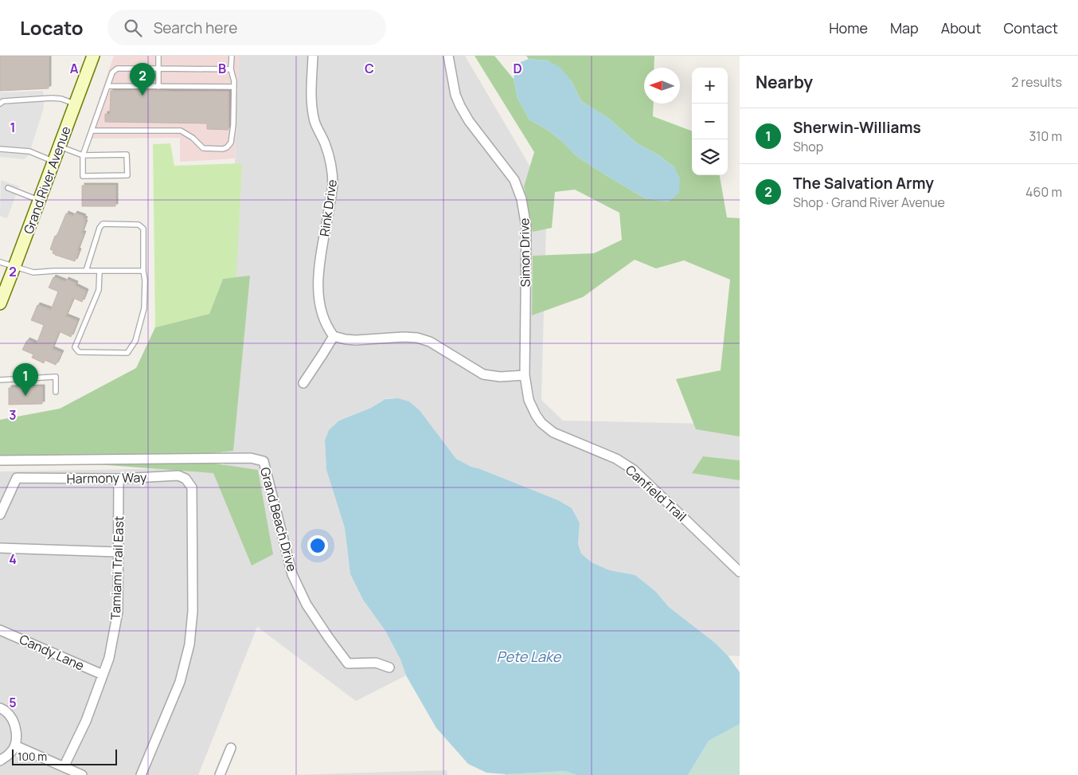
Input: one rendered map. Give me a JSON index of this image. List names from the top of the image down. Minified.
{"streets":{"main road":["Grand River Avenue"],"street":["Rink Drive","Simon Drive","Harmony Way","Canfield Trail","Grand Beach Drive","Tamiami Trail East","Candy Lane"]},"crossings":[["Simon Drive","Canfield Trail"],["Harmony Way","Tamiami Trail East"],["Tamiami Trail East","Candy Lane"]],"water":["Pete Lake"],"scale_bar":"100 m","north":"left","page":{"header":"Locato","search":"Search here","nav":["Home","Map","About","Contact"],"heading":["Nearby","2 results"],"pins":["2","1"],"map_buttons":["+","−"],"list":[{"mark":"1","name":"Sherwin-Williams","note":"Shop","value":"310 m"},{"mark":"2","name":"The Salvation Army","note":"Shop · Grand River Avenue","value":"460 m"}],"scale":"100 m"},"grid":{"columns":["A","B","C","D"],"rows":["1","2","3","4","5"]}}
